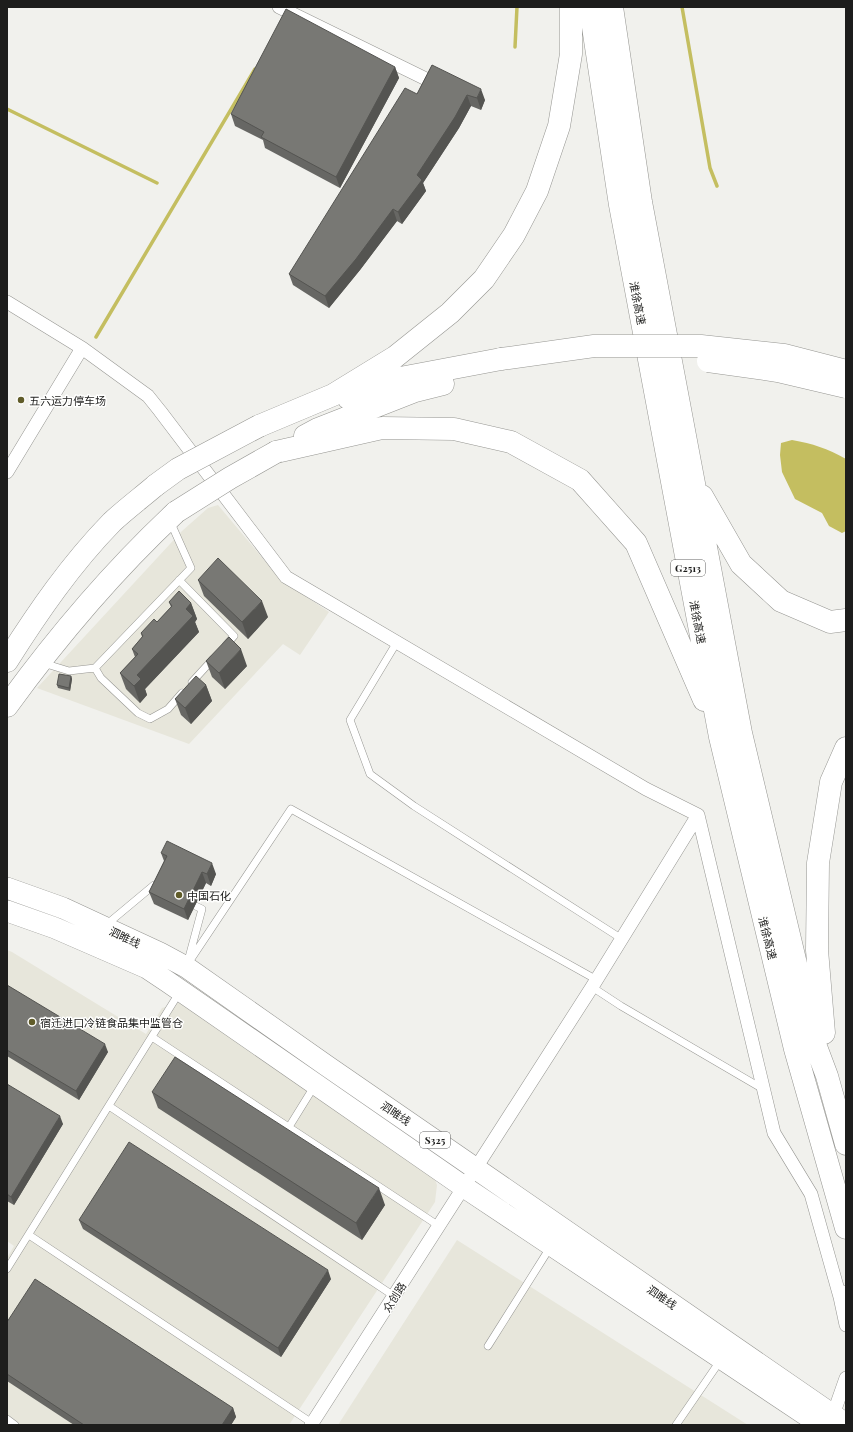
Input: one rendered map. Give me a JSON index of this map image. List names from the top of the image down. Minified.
{"streets":{"highway":["淮徐高速","G2513"],"main road":["泗睢线","S325"],"street":["众创路"]},"crossings":[["泗睢线","众创路"]],"places":["五六运力停车场","中国石化","宿迁进口冷链食品集中监管仓"]}
